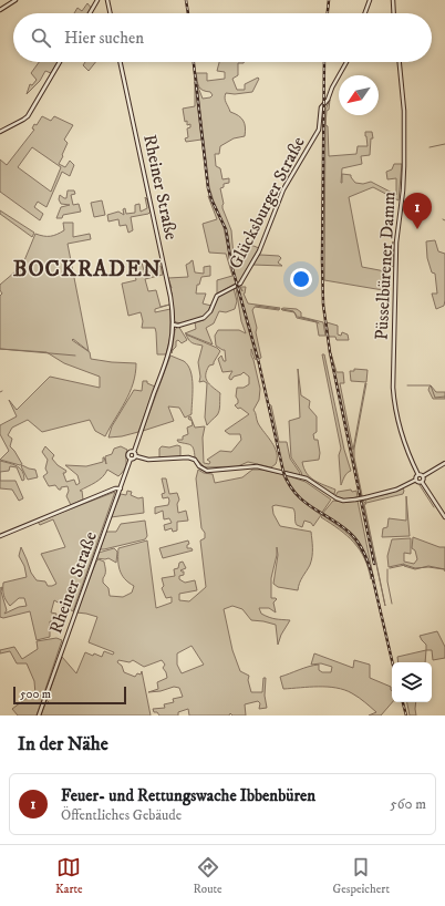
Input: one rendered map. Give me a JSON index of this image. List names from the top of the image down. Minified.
{"streets":{"main road":["Rheiner Straße","Glücksburger Straße","Püsselbürener Damm"]},"crossings":[["Rheiner Straße","Glücksburger Straße"]],"districts":["BOCKRADEN"],"scale_bar":"500 m","north":"bottom left","page":{"search":"Hier suchen","pins":"1","scale":"500 m","heading":"In der Nähe","list":[{"mark":"1","name":"Feuer- und Rettungswache Ibbenbüren","note":"Öffentliches Gebäude","value":"560 m"}],"nav":["Karte","Route","Gespeichert"]}}
